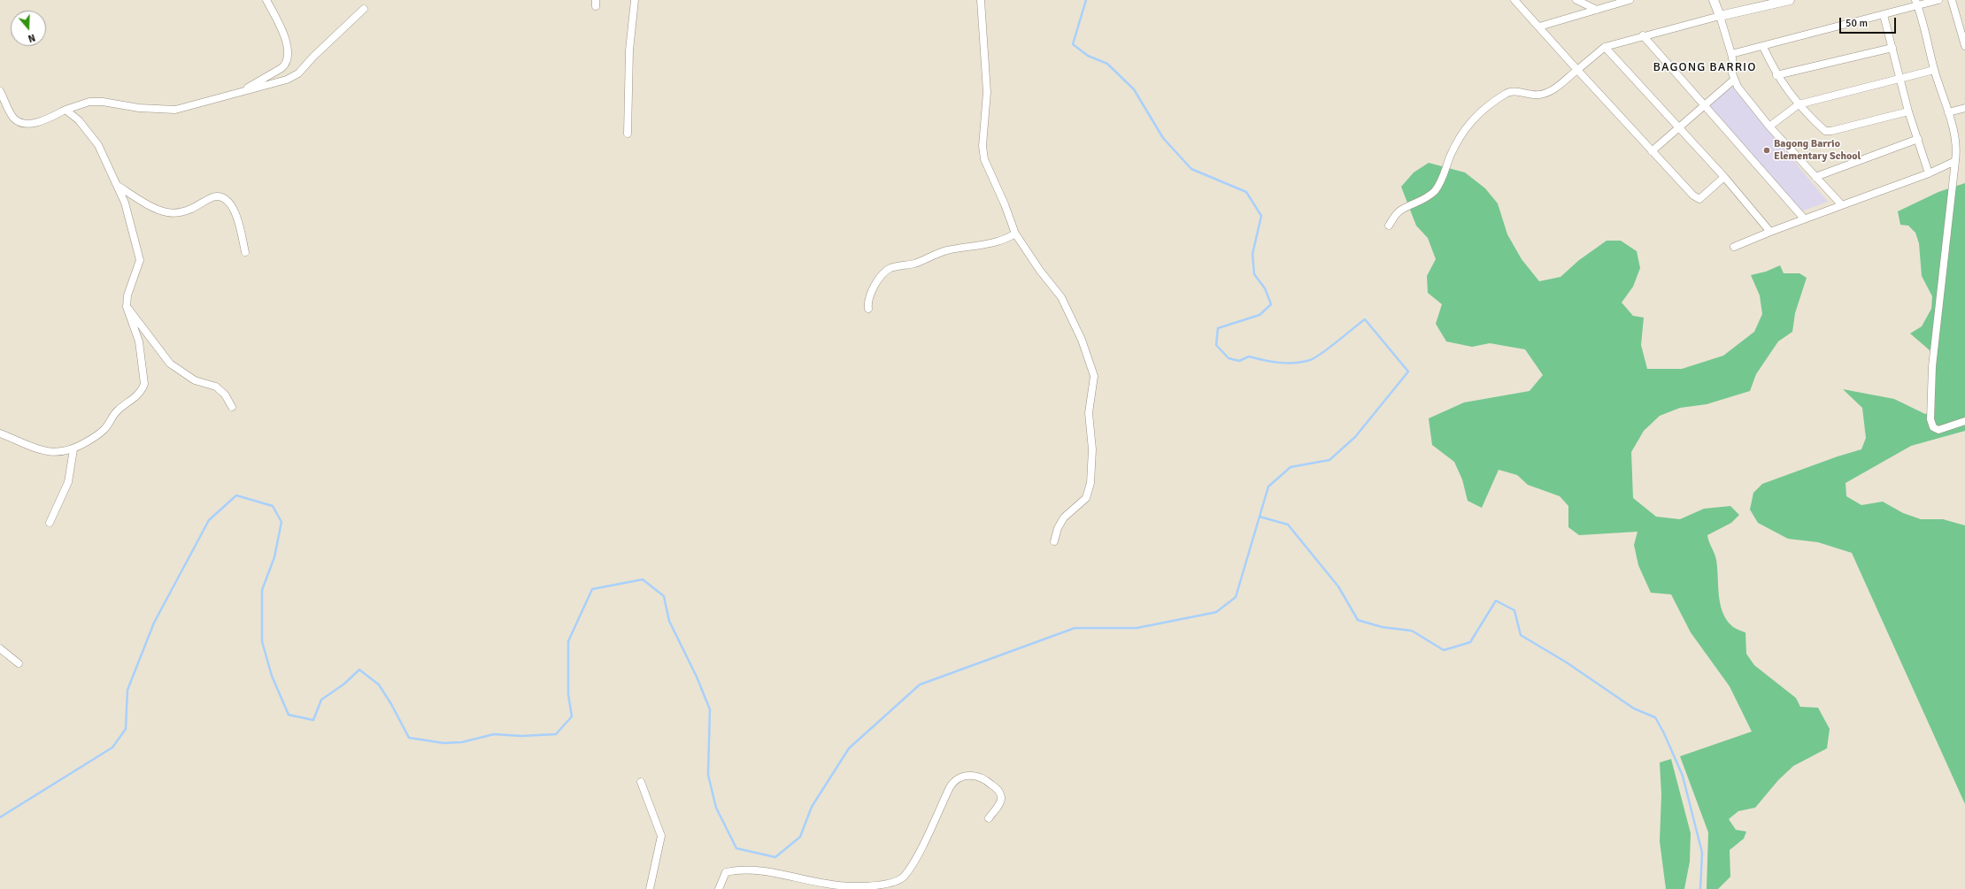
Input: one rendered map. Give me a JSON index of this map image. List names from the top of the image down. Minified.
{"districts":["BAGONG BARRIO"],"places":["Bagong Barrio Elementary School"],"scale_bar":"50 m","north":"bottom"}
